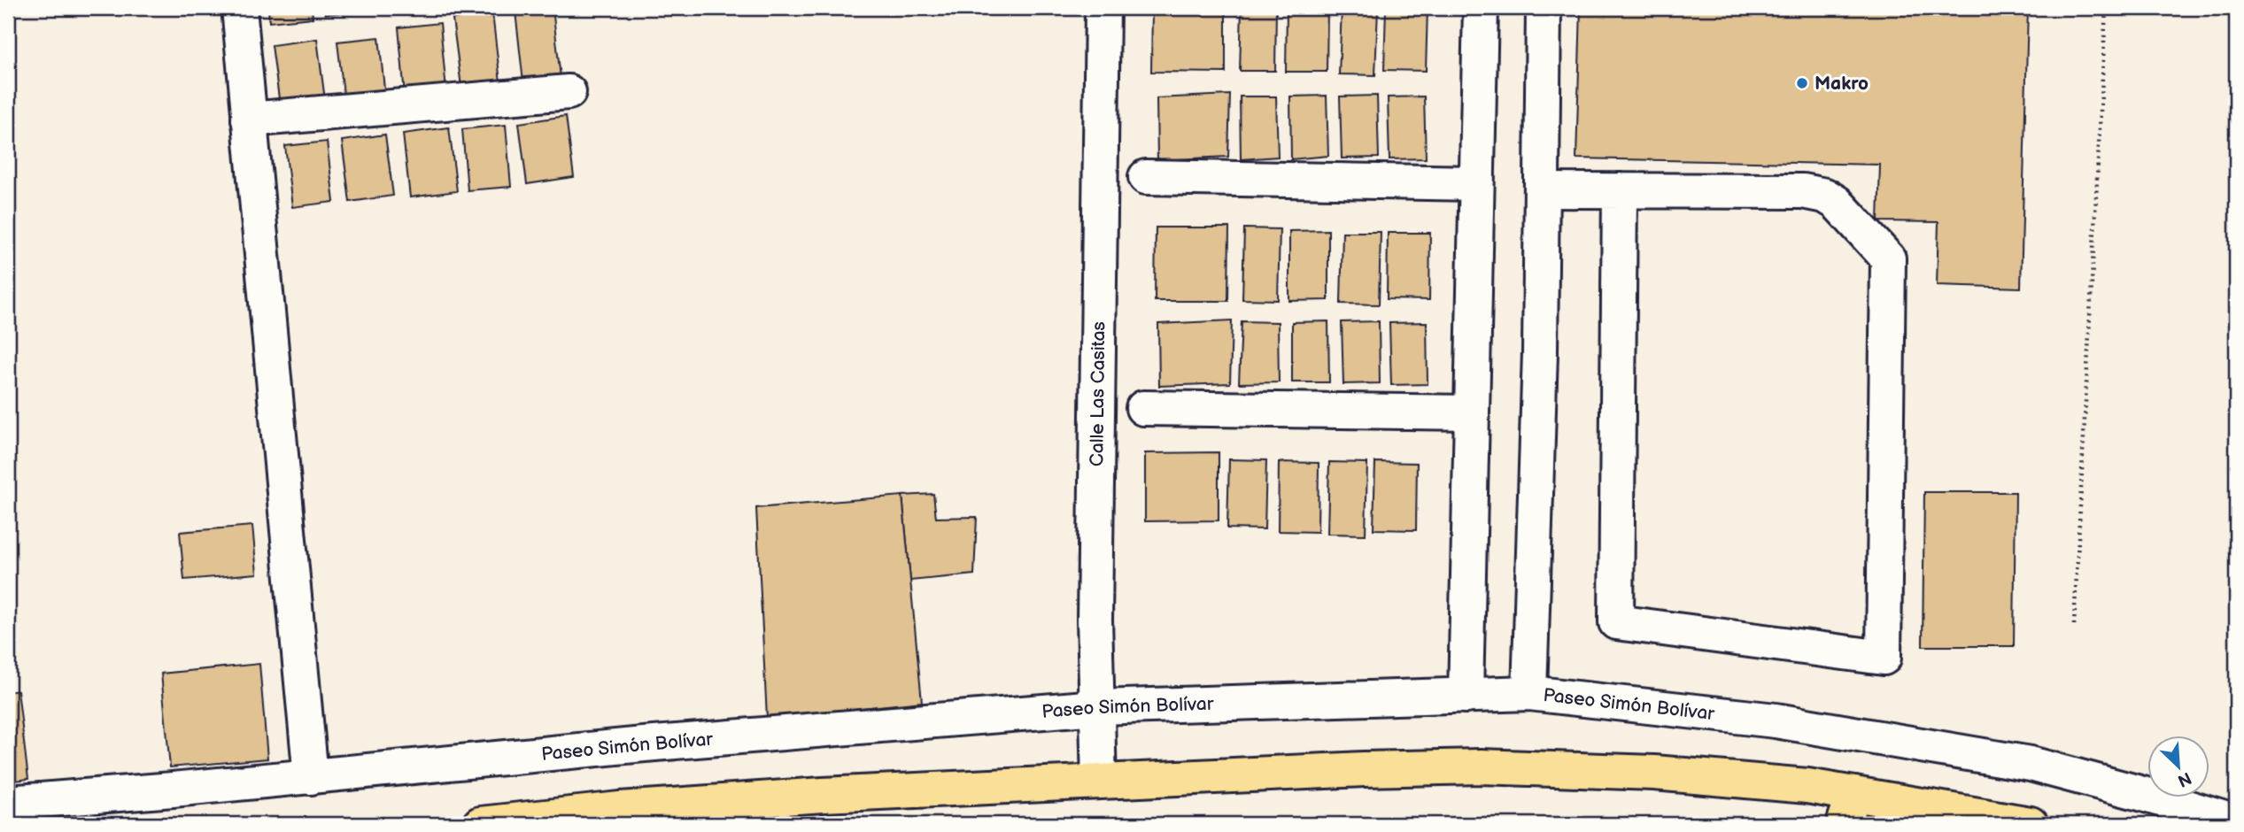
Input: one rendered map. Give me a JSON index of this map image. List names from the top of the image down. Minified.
{"streets":{"street":["Calle Las Casitas","Paseo Simón Bolívar"]},"crossings":[["Calle Las Casitas","Paseo Simón Bolívar"]],"places":["Makro"],"north":"bottom right"}
